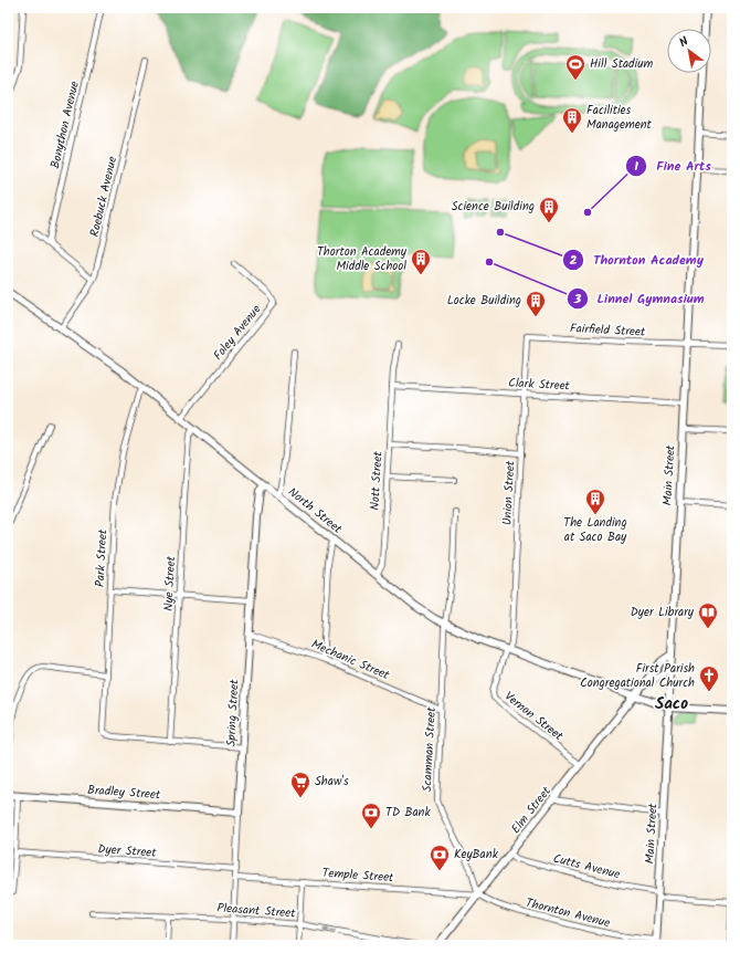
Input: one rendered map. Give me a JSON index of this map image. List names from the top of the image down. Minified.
{"streets":{"main road":["Main Street","North Street","Spring Street","Bradley Street","Elm Street"],"street":["Bonython Avenue","Roebuck Avenue","Fairfield Street","Foley Avenue","Clark Street","Nott Street","Union Street","Park Street","Nye Street","Mechanic Street","Vernon Street","Scamman Street","Dyer Street","Cutts Avenue","Temple Street","Pleasant Street","Thornton Avenue"]},"crossings":[["Roebuck Avenue","North Street"],["Fairfield Street","Main Street"],["Fairfield Street","Union Street"],["Foley Avenue","North Street"],["Clark Street","Main Street"],["Clark Street","Nott Street"],["Clark Street","Union Street"],["Main Street","North Street"],["Main Street","Elm Street"],["Main Street","Cutts Avenue"],["Main Street","Thornton Avenue"],["Nott Street","North Street"],["Union Street","North Street"],["Union Street","Vernon Street"],["North Street","Park Street"],["North Street","Nye Street"],["North Street","Spring Street"],["North Street","Vernon Street"],["North Street","Scamman Street"],["North Street","Elm Street"],["Park Street","Nye Street"],["Mechanic Street","Spring Street"],["Mechanic Street","Scamman Street"],["Spring Street","Bradley Street"],["Spring Street","Dyer Street"],["Spring Street","Temple Street"],["Spring Street","Pleasant Street"],["Vernon Street","Elm Street"],["Scamman Street","Elm Street"],["Scamman Street","Temple Street"],["Scamman Street","Thornton Avenue"],["Elm Street","Cutts Avenue"],["Elm Street","Temple Street"],["Elm Street","Thornton Avenue"],["Temple Street","Thornton Avenue"]],"one_way":["Pleasant Street"],"districts":["Saco"],"places":{"sports":["Hill Stadium"],"building":["Facilities Management","Science Building","Thorton Academy Middle School","Locke Building","The Landing at Saco Bay"],"other":["Fine Arts","Thornton Academy","Linnel Gymnasium"],"library":["Dyer Library"],"church":["First Parish Congregational Church"],"supermarket":["Shaw's"],"bank":["TD Bank","KeyBank"]},"north":"top left"}
